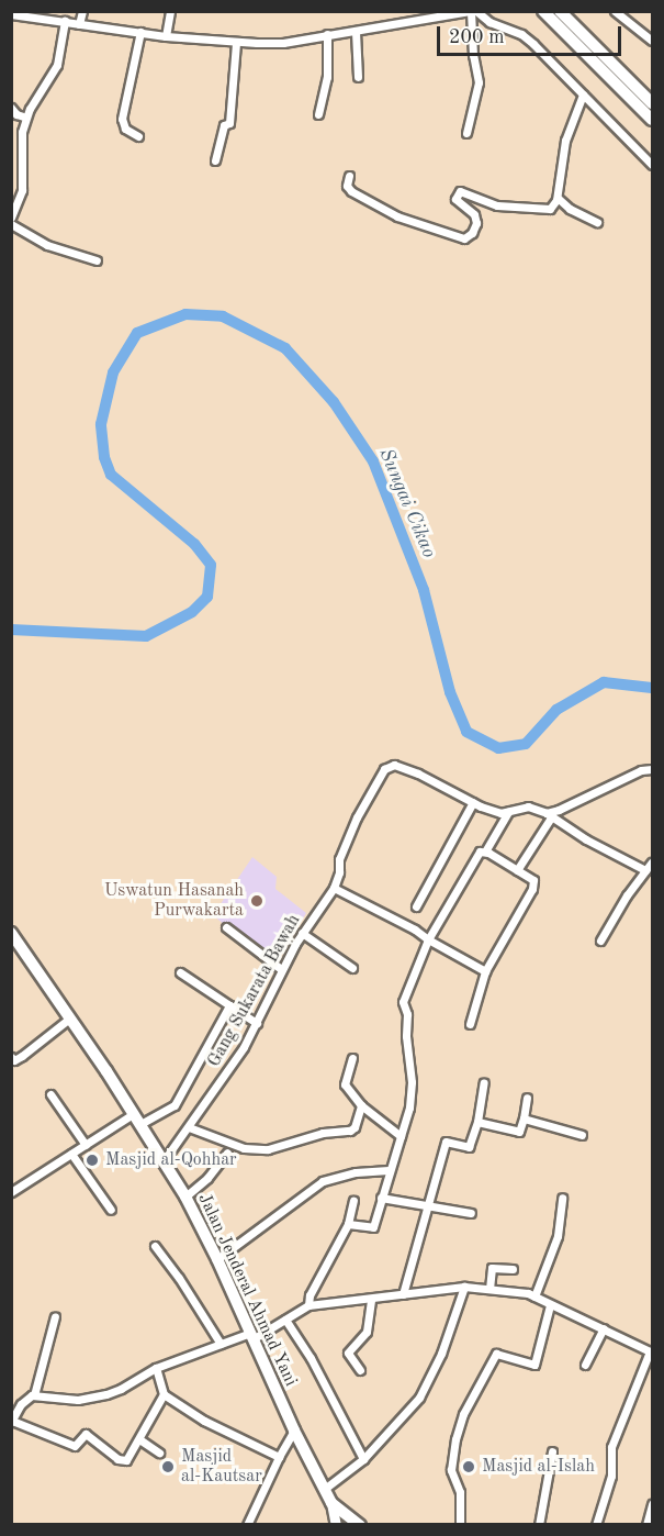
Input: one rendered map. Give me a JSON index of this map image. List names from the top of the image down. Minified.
{"streets":{"highway":["Jalan Jenderal Ahmad Yani"],"street":["Gang Sukarata Bawah"]},"crossings":[["Gang Sukarata Bawah","Jalan Jenderal Ahmad Yani"]],"water":["Sungai Cikao"],"places":["Uswatun Hasanah Purwakarta","Masjid al-Qohhar","Masjid al-Kautsar","Masjid al-Islah"],"scale_bar":"200 m"}
